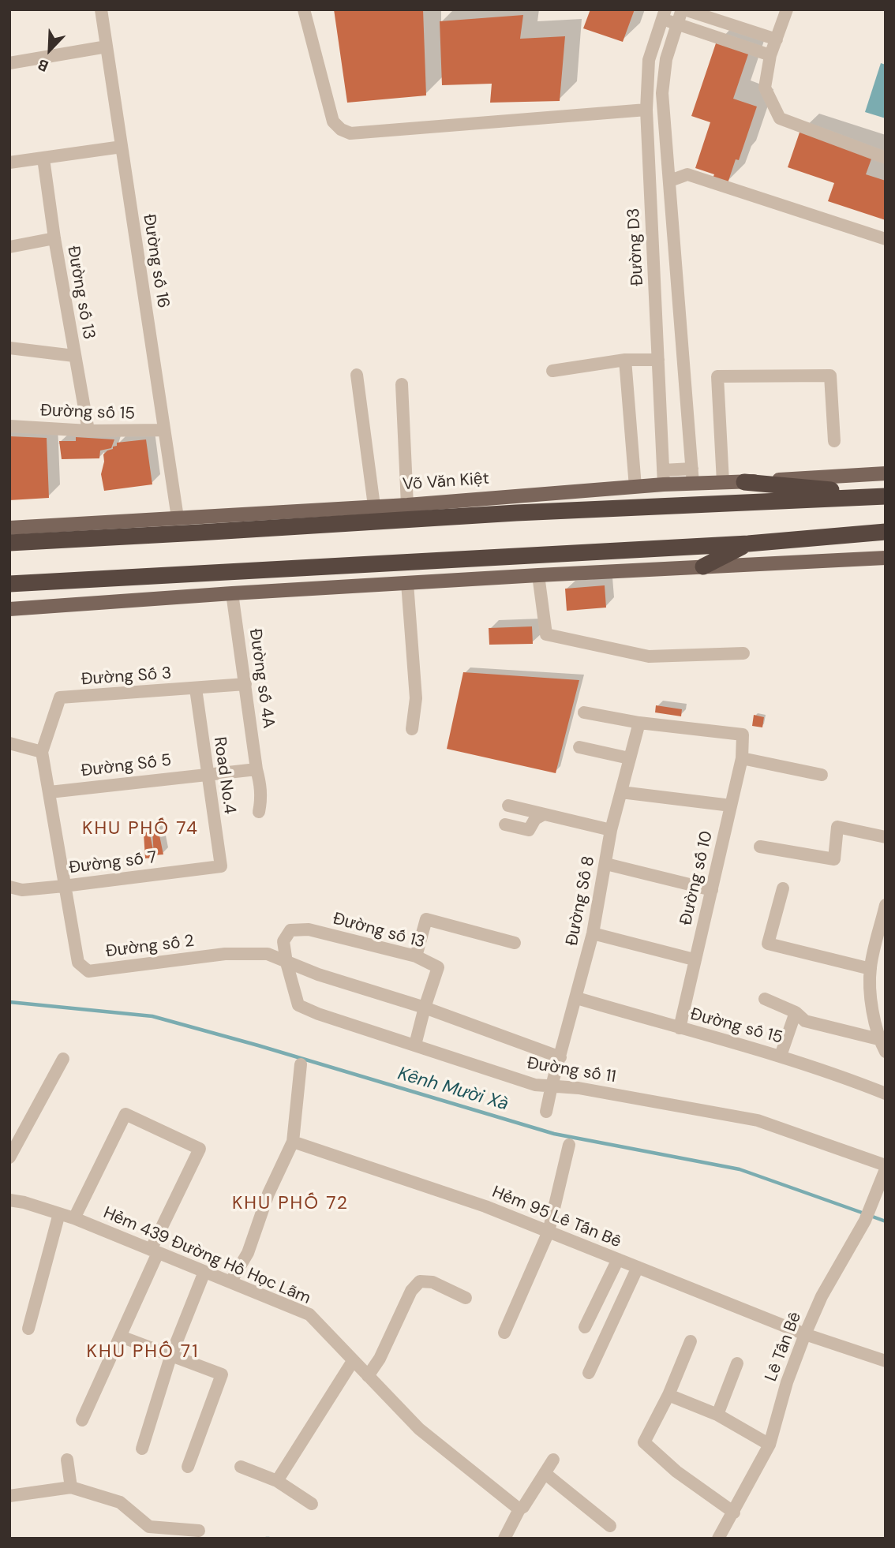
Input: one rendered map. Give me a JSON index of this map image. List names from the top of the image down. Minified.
{"streets":{"highway":["Võ Văn Kiệt"],"street":["Đường D3","Đường số 16","Đường số 13","Đường số 15","Đường Số 3","Đường số 4A","Đường Số 5","Road No.4","Đường số 7","Đường số 10","Đường Số 8","Đường số 2","Đường số 11","Hẻm 95 Lê Tấn Bê","Hẻm 439 Đường Hồ Học Lãm","Lê Tấn Bê"]},"crossings":[["Đường D3","Võ Văn Kiệt"],["Đường số 16","Đường số 15"],["Đường số 16","Võ Văn Kiệt"],["Đường số 13","Đường số 15"],["Đường số 13","Đường số 2"],["Đường số 13","Đường số 11"],["Đường số 15","Đường số 10"],["Đường số 15","Đường Số 8"],["Đường Số 3","Đường số 4A"],["Đường Số 3","Road No.4"],["Đường Số 3","Đường số 2"],["Đường số 4A","Đường Số 5"],["Đường Số 5","Road No.4"],["Đường Số 5","Đường số 2"],["Road No.4","Đường số 7"],["Đường số 7","Đường số 2"],["Đường số 10","Đường Số 8"],["Đường Số 8","Đường số 11"],["Đường số 2","Đường số 11"],["Hẻm 95 Lê Tấn Bê","Lê Tấn Bê"]],"districts":["KHU PHỐ 74","KHU PHỐ 72","KHU PHỐ 71"],"water":["Kênh Mười Xà"],"north":"bottom left"}
